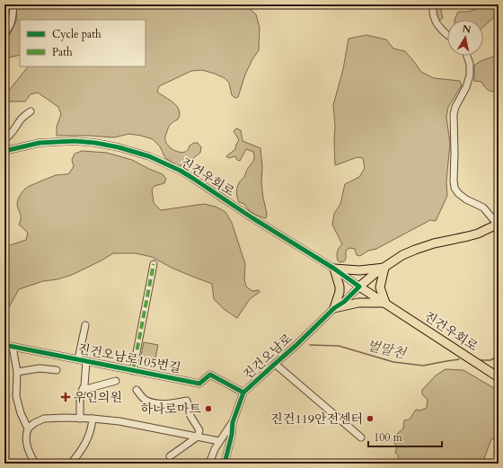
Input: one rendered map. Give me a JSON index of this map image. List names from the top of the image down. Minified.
{"streets":{"main road":["진건우회로","진건오남로"],"street":["진건오남로105번길"]},"crossings":[["진건우회로","진건오남로"],["진건오남로","진건오남로105번길"]],"water":["벌말천"],"places":{"health":["우인의원"],"other":["하나로마트","진건119안전센터"]},"legend":["Cycle path","Path"],"scale_bar":"100 m","north":"top"}
